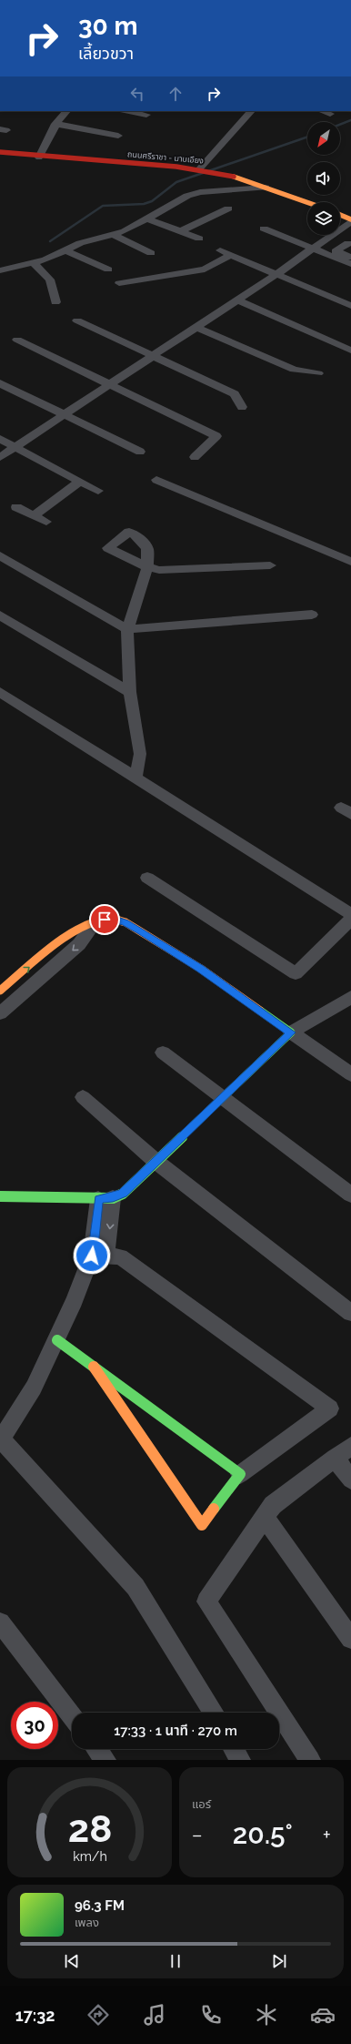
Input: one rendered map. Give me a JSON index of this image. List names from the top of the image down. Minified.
{"streets":{"street":["ถนนศรีราชา - มาบเอียง"]},"north":"bottom left","page":{"turn":["30 m","เลี้ยวขวา"],"limit":"30","trip":"17:33 · 1 นาที · 270 m","tile":"แอร์","heat":["−","20.5°","+"],"song":["96.3 FM","เพลง"],"tabs":"17:32","gauge":["28","km/h"]}}
